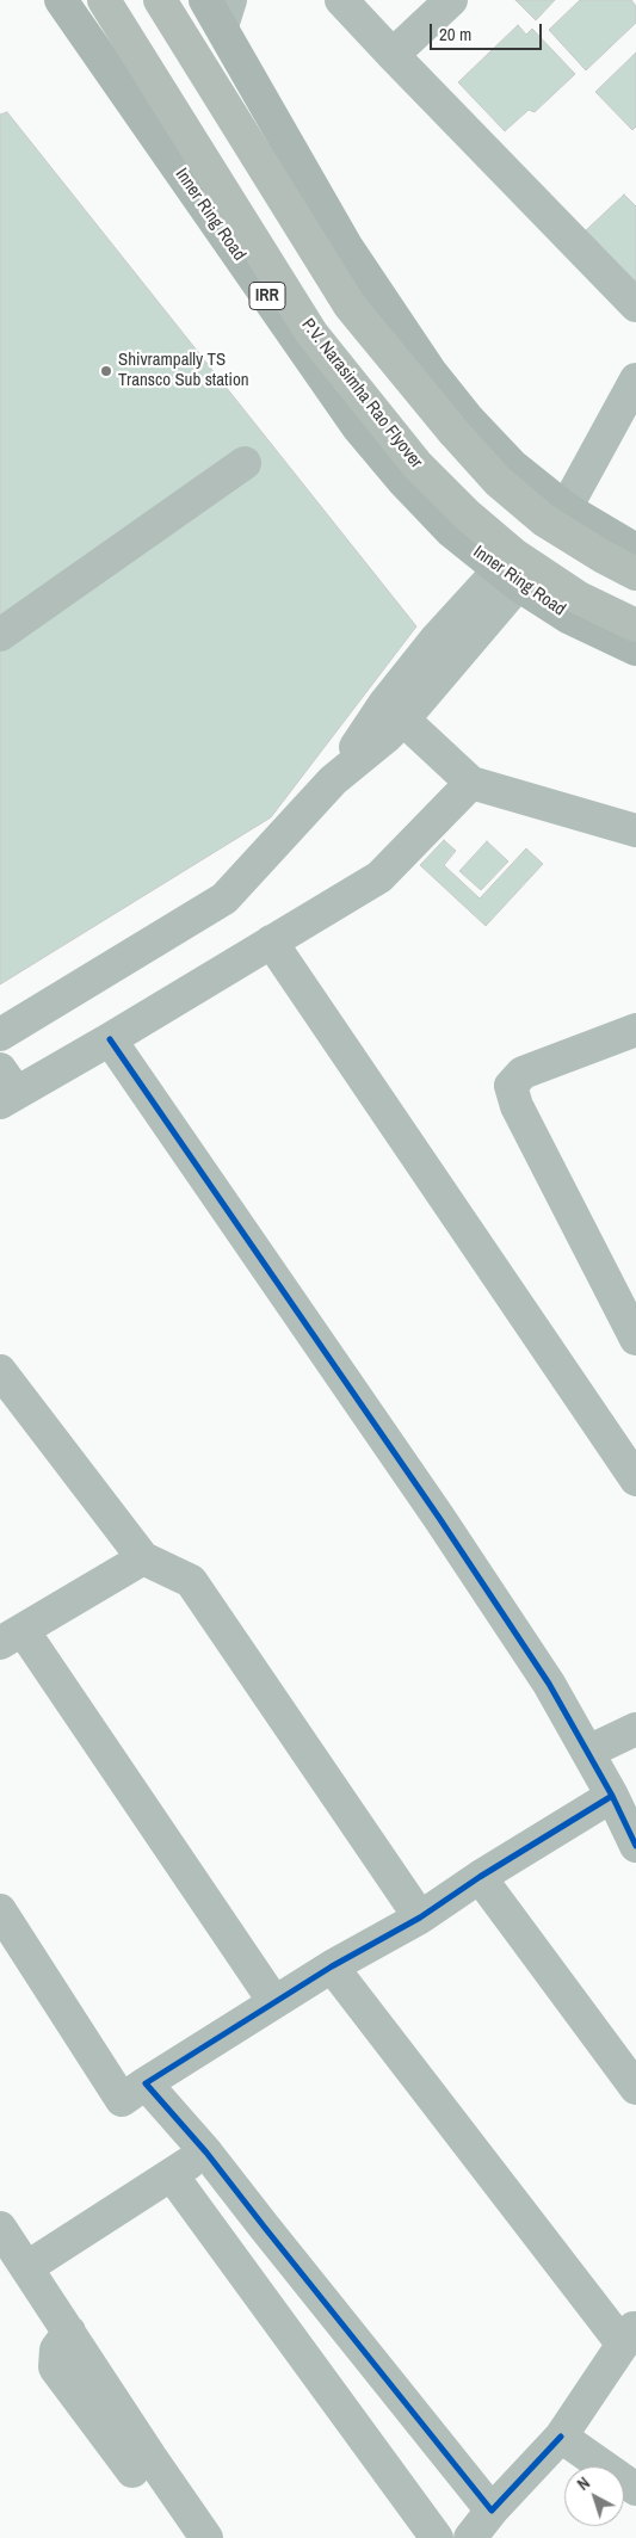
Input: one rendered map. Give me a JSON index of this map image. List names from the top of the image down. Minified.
{"streets":{"highway":["P.V. Narasimha Rao Flyover"],"main road":["Inner Ring Road","IRR"]},"places":["Shivrampally TS Transco Sub station"],"scale_bar":"20 m","north":"top left"}
